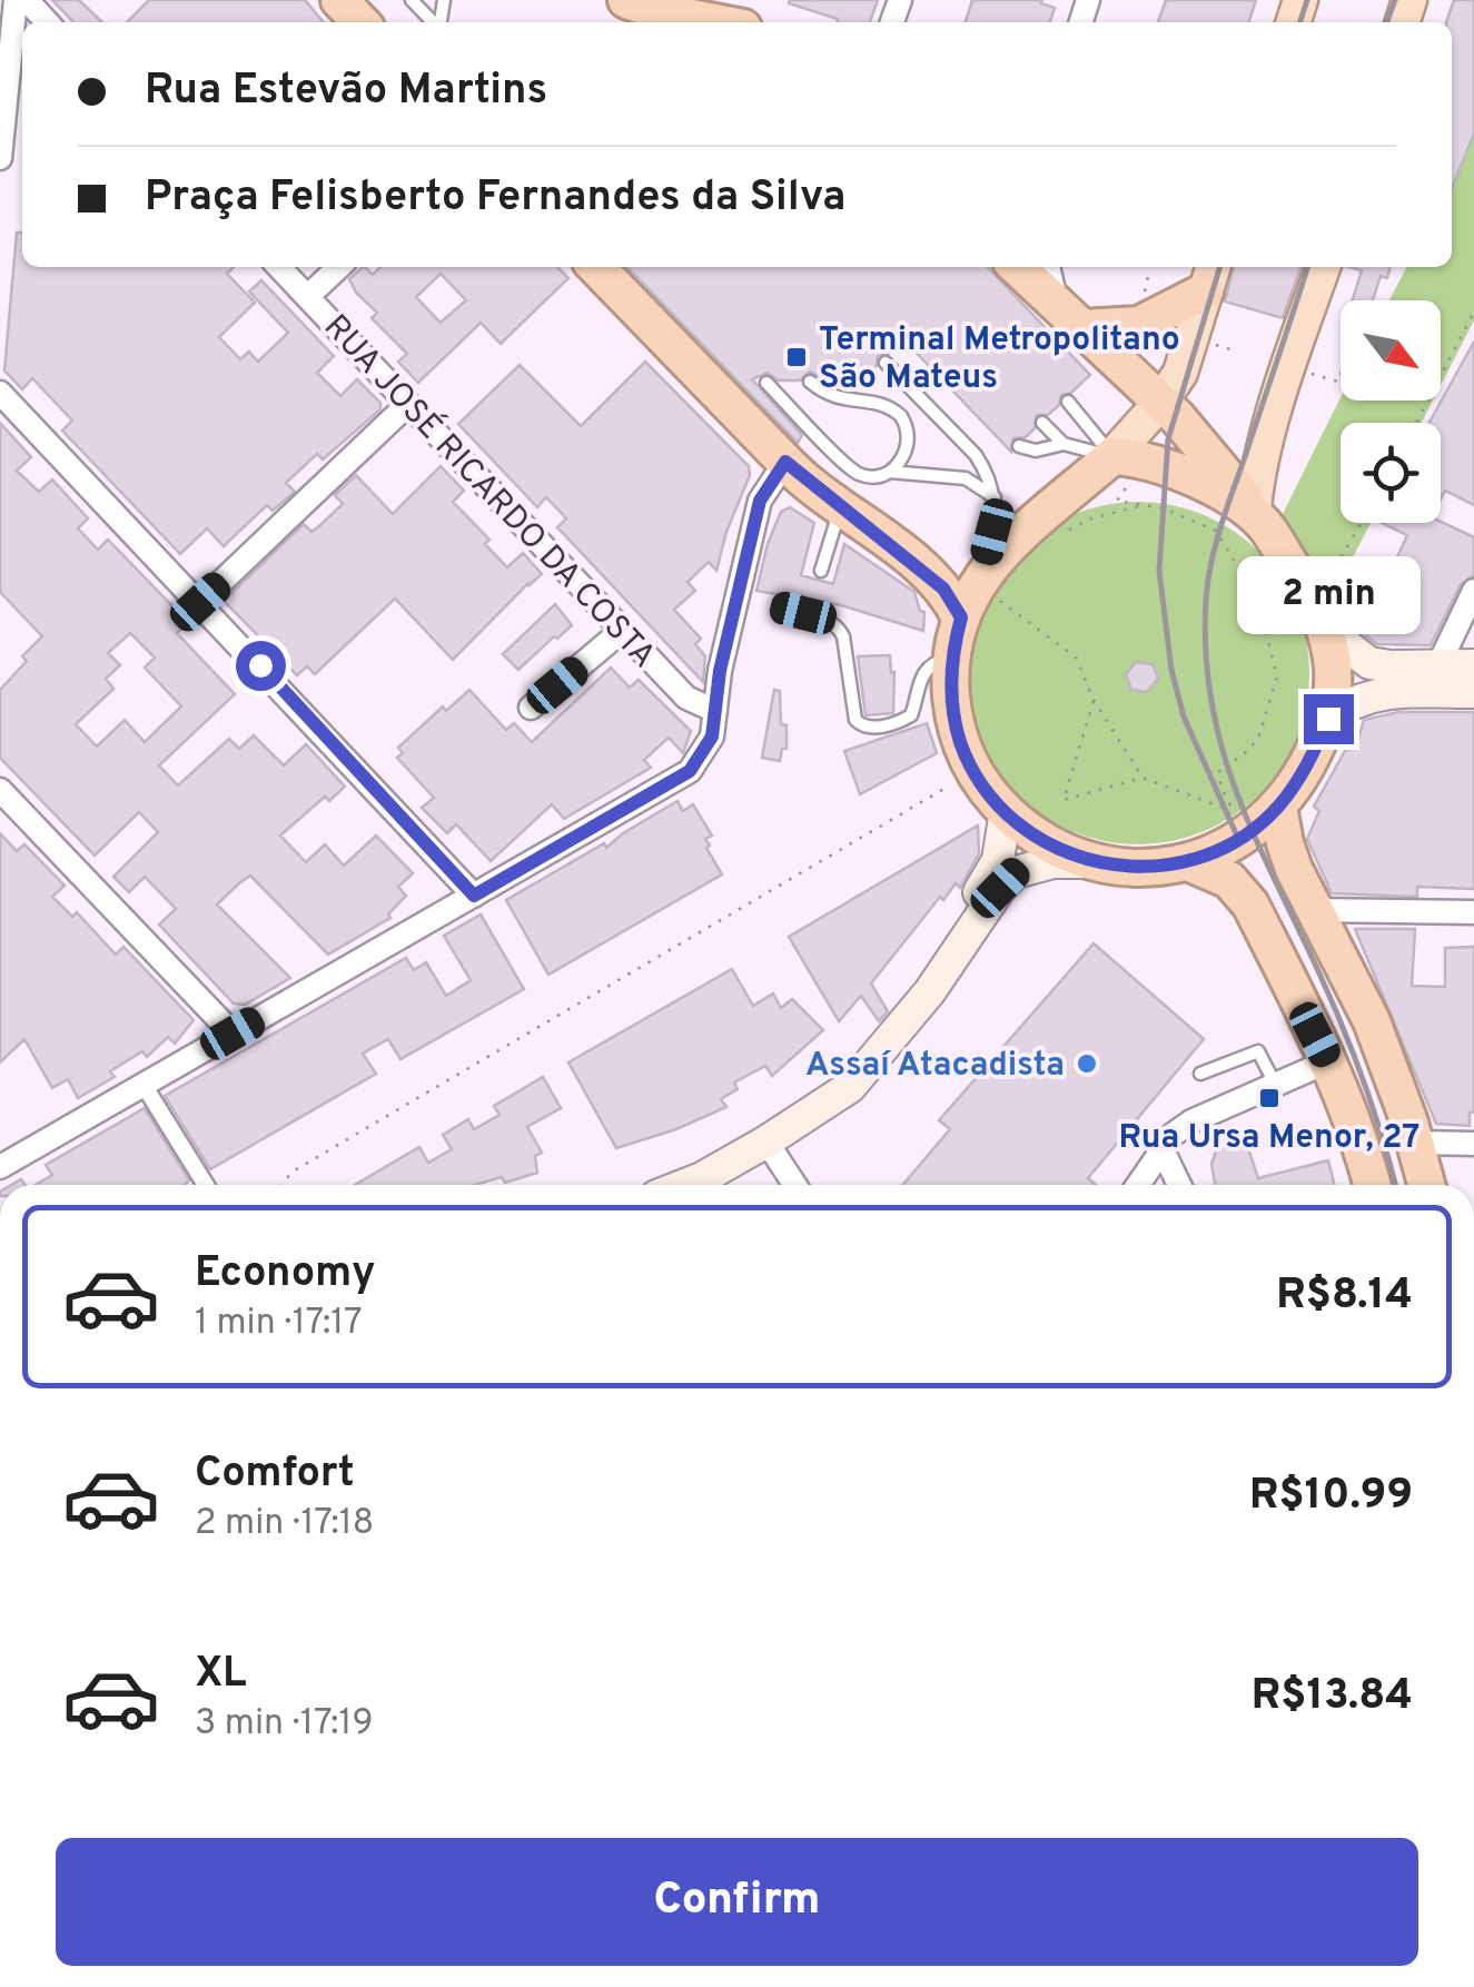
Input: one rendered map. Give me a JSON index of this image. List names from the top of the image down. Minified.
{"streets":{"street":["RUA JOSÉ RICARDO DA COSTA"]},"places":{"transit":["Terminal Metropolitano São Mateus","Rua Ursa Menor, 27"],"other":["Assaí Atacadista"]},"north":"bottom right","page":{"banner":["Rua Estevão Martins","Praça Felisberto Fernandes da Silva"],"bubble":"2 min","list":[{"name":"Economy","note":"1 min · 17:17","value":"R$8.14"},{"name":"Comfort","note":"2 min · 17:18","value":"R$10.99"},{"name":"XL","note":"3 min · 17:19","value":"R$13.84"}],"buttons":"Confirm"}}
